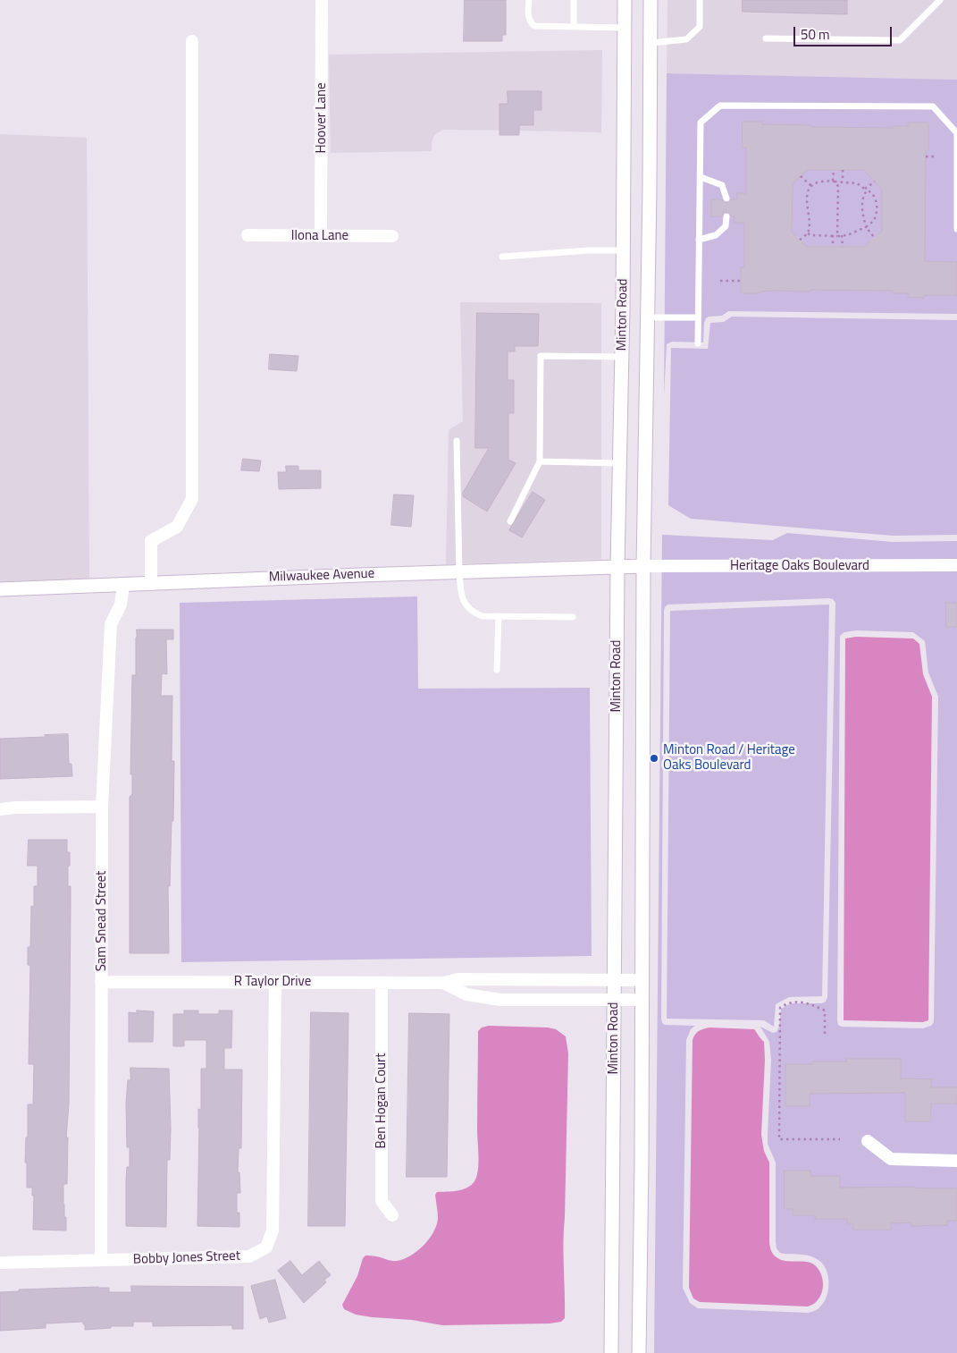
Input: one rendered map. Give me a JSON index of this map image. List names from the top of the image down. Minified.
{"streets":{"main road":["Minton Road","Milwaukee Avenue"],"street":["Hoover Lane","Ilona Lane","Heritage Oaks Boulevard","Sam Snead Street","R Taylor Drive","Ben Hogan Court","Bobby Jones Street"]},"crossings":[["Hoover Lane","Ilona Lane"],["Minton Road","Heritage Oaks Boulevard"],["Minton Road","Milwaukee Avenue"],["Minton Road","R Taylor Drive"],["Heritage Oaks Boulevard","Milwaukee Avenue"],["Milwaukee Avenue","Sam Snead Street"],["Sam Snead Street","R Taylor Drive"],["Sam Snead Street","Bobby Jones Street"],["R Taylor Drive","Ben Hogan Court"],["R Taylor Drive","Bobby Jones Street"]],"places":["Minton Road / Heritage Oaks Boulevard"],"scale_bar":"50 m"}
